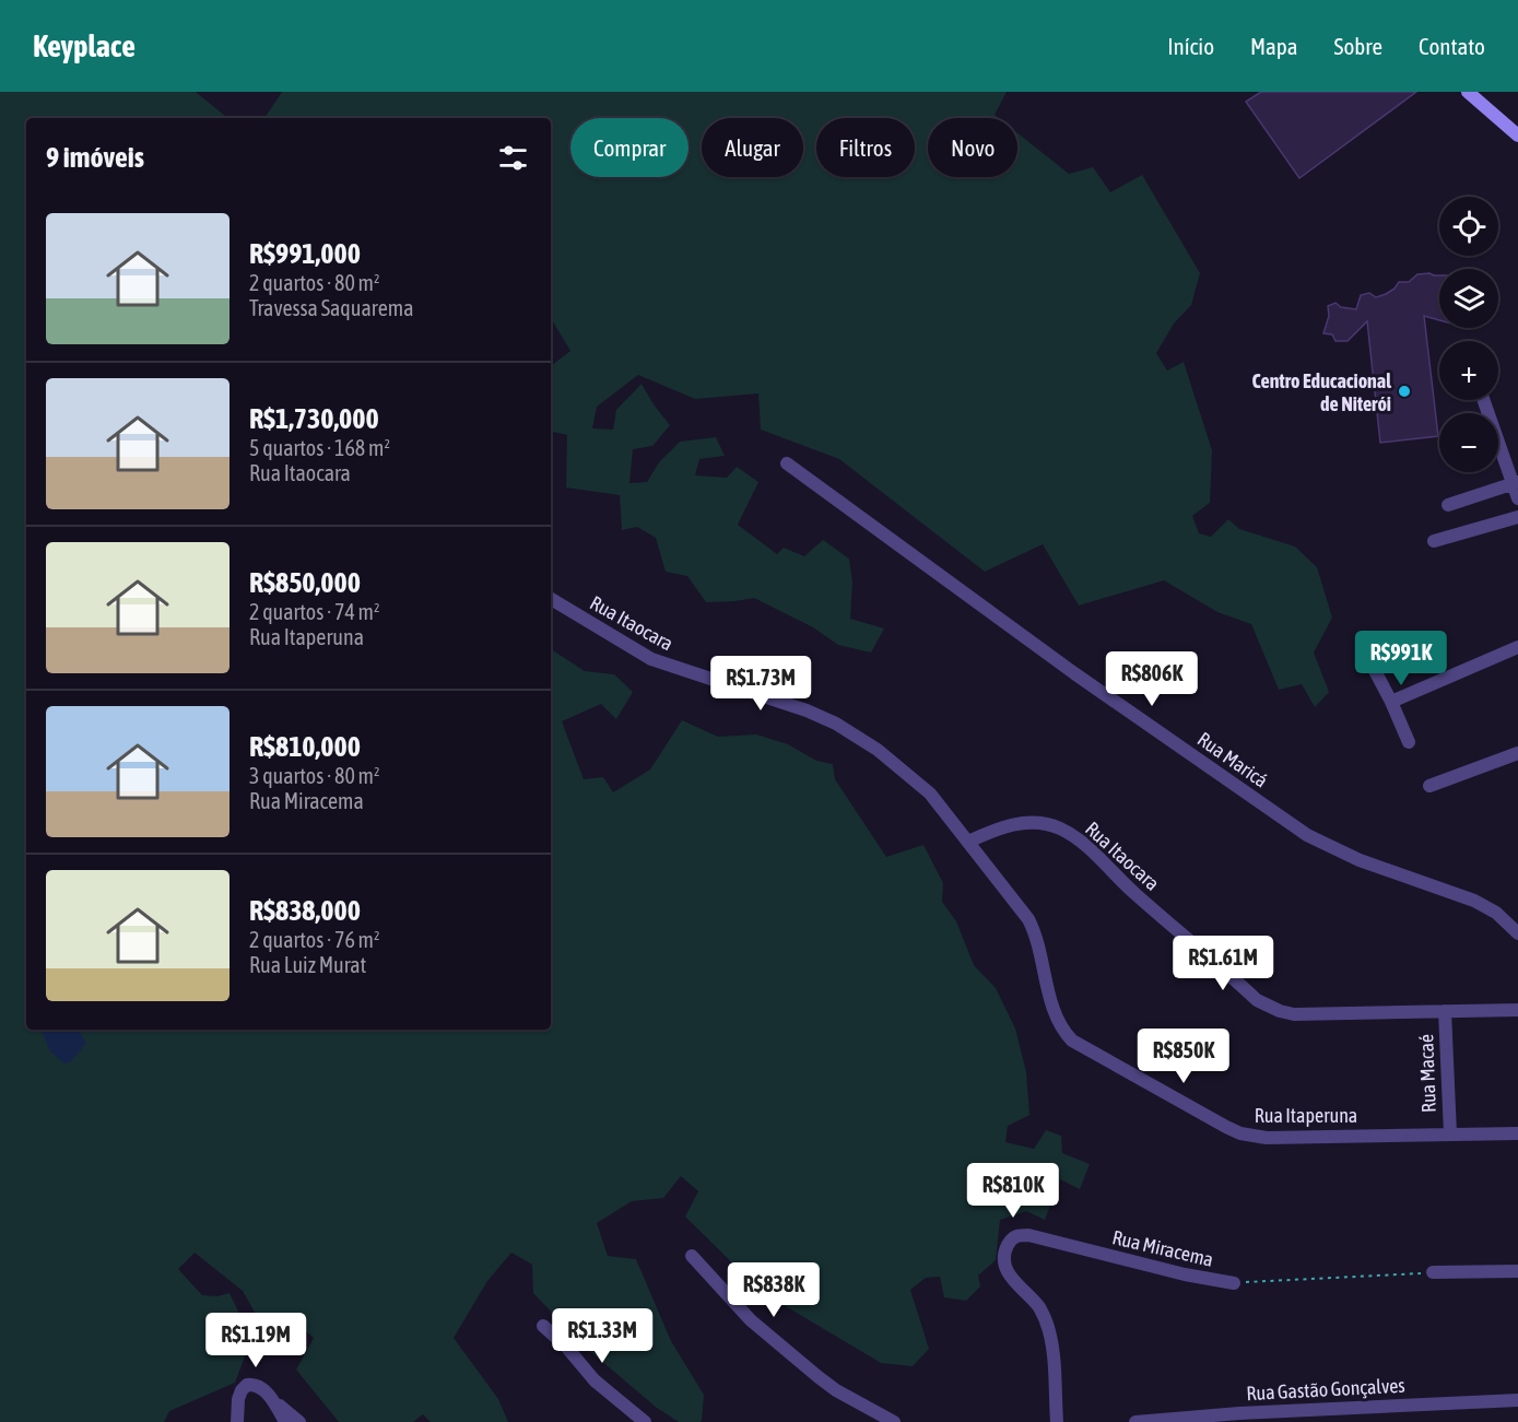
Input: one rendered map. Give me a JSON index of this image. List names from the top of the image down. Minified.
{"streets":{"street":["Rua Itaocara","Rua Maricá","Rua Macaé","Rua Itaperuna","Rua Miracema","Rua Gastão Gonçalves"]},"crossings":[["Rua Itaocara","Rua Macaé"],["Rua Itaocara","Rua Itaperuna"],["Rua Macaé","Rua Itaperuna"]],"places":["Centro Educacional de Niterói"],"page":{"header":"Keyplace","nav":["Início","Mapa","Sobre","Contato"],"chip":["Comprar","Alugar","Filtros","Novo"],"heading":"9 imóveis","map_buttons":["+","−"],"list":[{"name":"R$991,000","note":"2 quartos · 80 m² · Travessa Saquarema"},{"name":"R$1,730,000","note":"5 quartos · 168 m² · Rua Itaocara"},{"name":"R$850,000","note":"2 quartos · 74 m² · Rua Itaperuna"},{"name":"R$810,000","note":"3 quartos · 80 m² · Rua Miracema"},{"name":"R$838,000","note":"2 quartos · 76 m² · Rua Luiz Murat"}],"price":["R$991K","R$806K","R$1.73M","R$1.61M","R$850K","R$810K","R$838K","R$1.33M","R$1.19M"]}}
